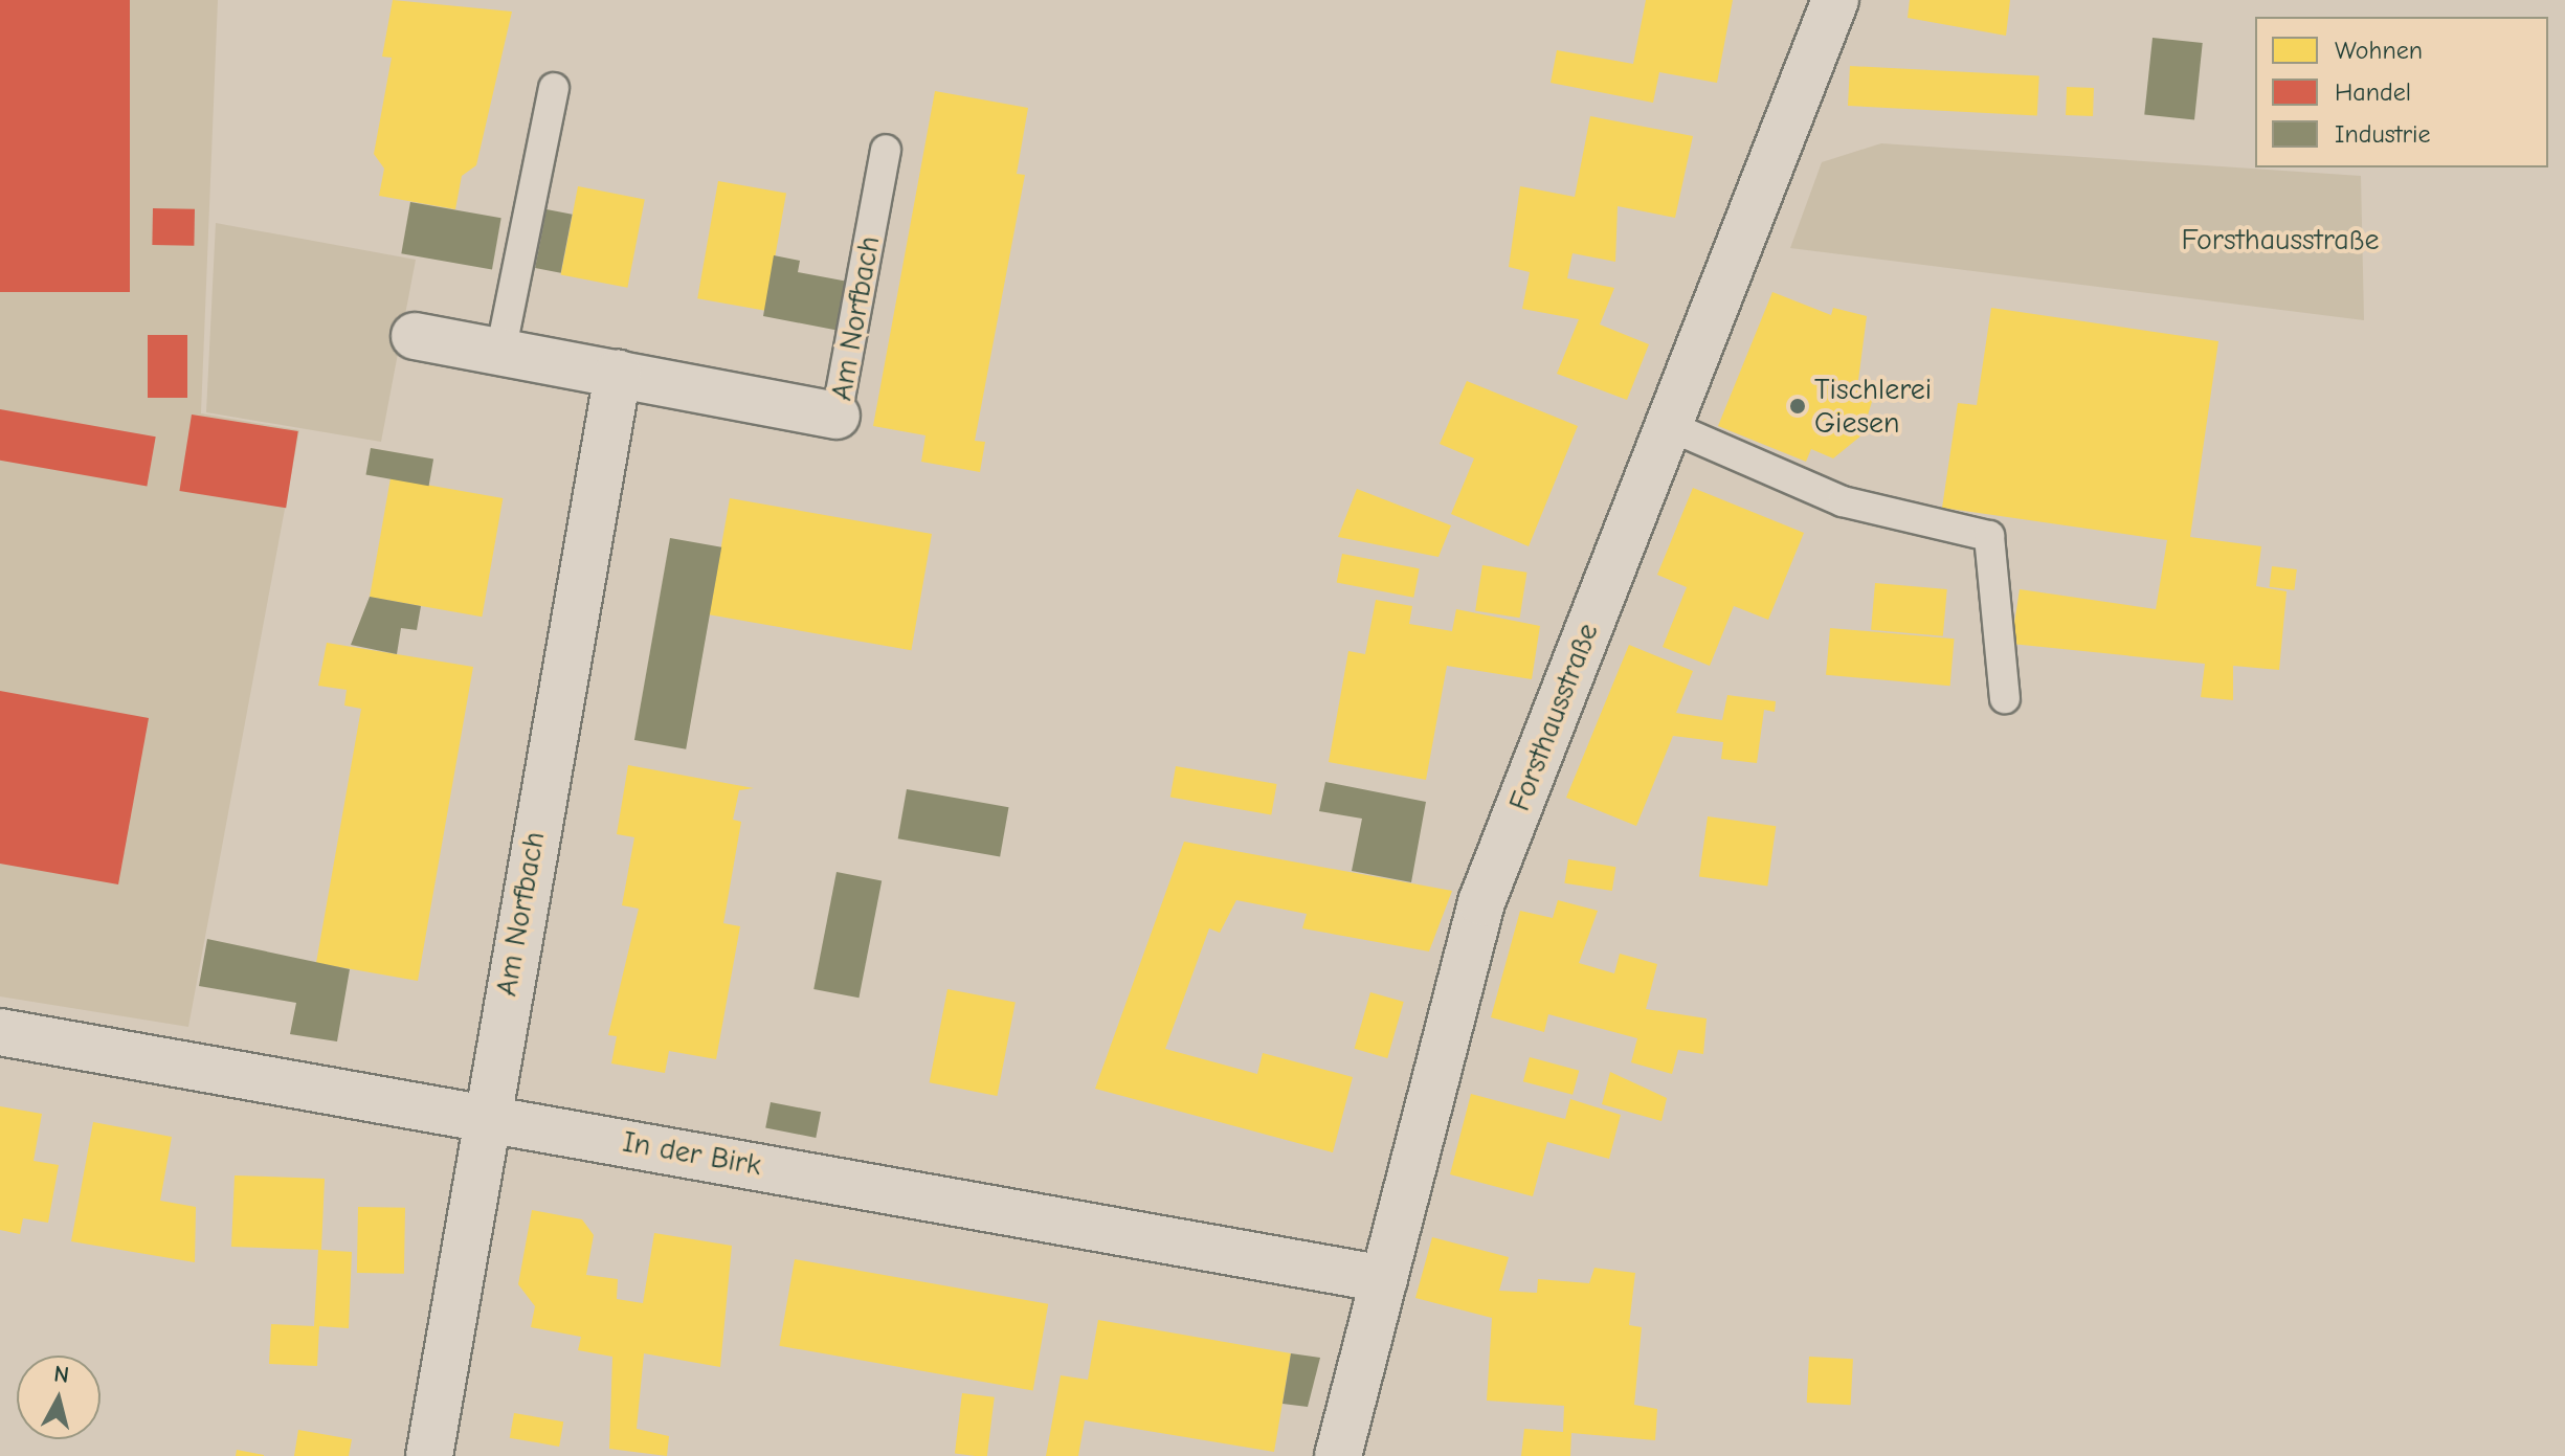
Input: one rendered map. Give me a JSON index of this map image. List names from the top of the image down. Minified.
{"streets":{"street":["Am Norfbach","Forsthausstraße","In der Birk"]},"crossings":[["Am Norfbach","In der Birk"],["Forsthausstraße","In der Birk"]],"parks":["Forsthausstraße"],"places":["Tischlerei Giesen"],"legend":["Wohnen","Handel","Industrie"],"north":"top"}
